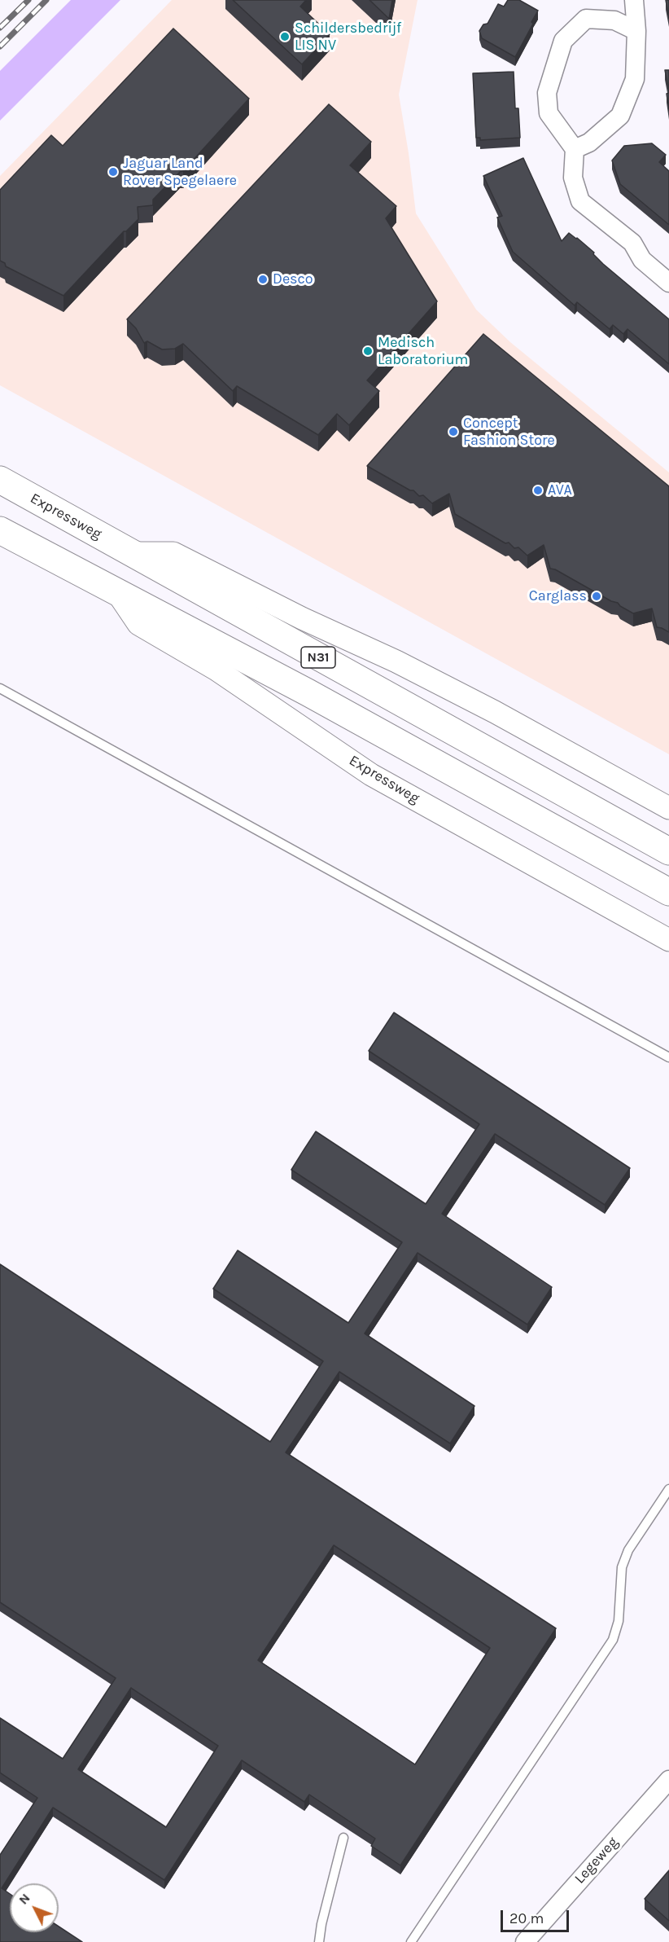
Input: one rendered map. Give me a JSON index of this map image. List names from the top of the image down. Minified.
{"streets":{"highway":["Expressweg","N31"],"street":["Legeweg"]},"places":["Schildersbedrijf LIS NV","Jaguar Land Rover Spegelaere","Desco","Medisch Laboratorium","Concept Fashion Store","AVA","Carglass"],"scale_bar":"20 m","north":"top left"}
